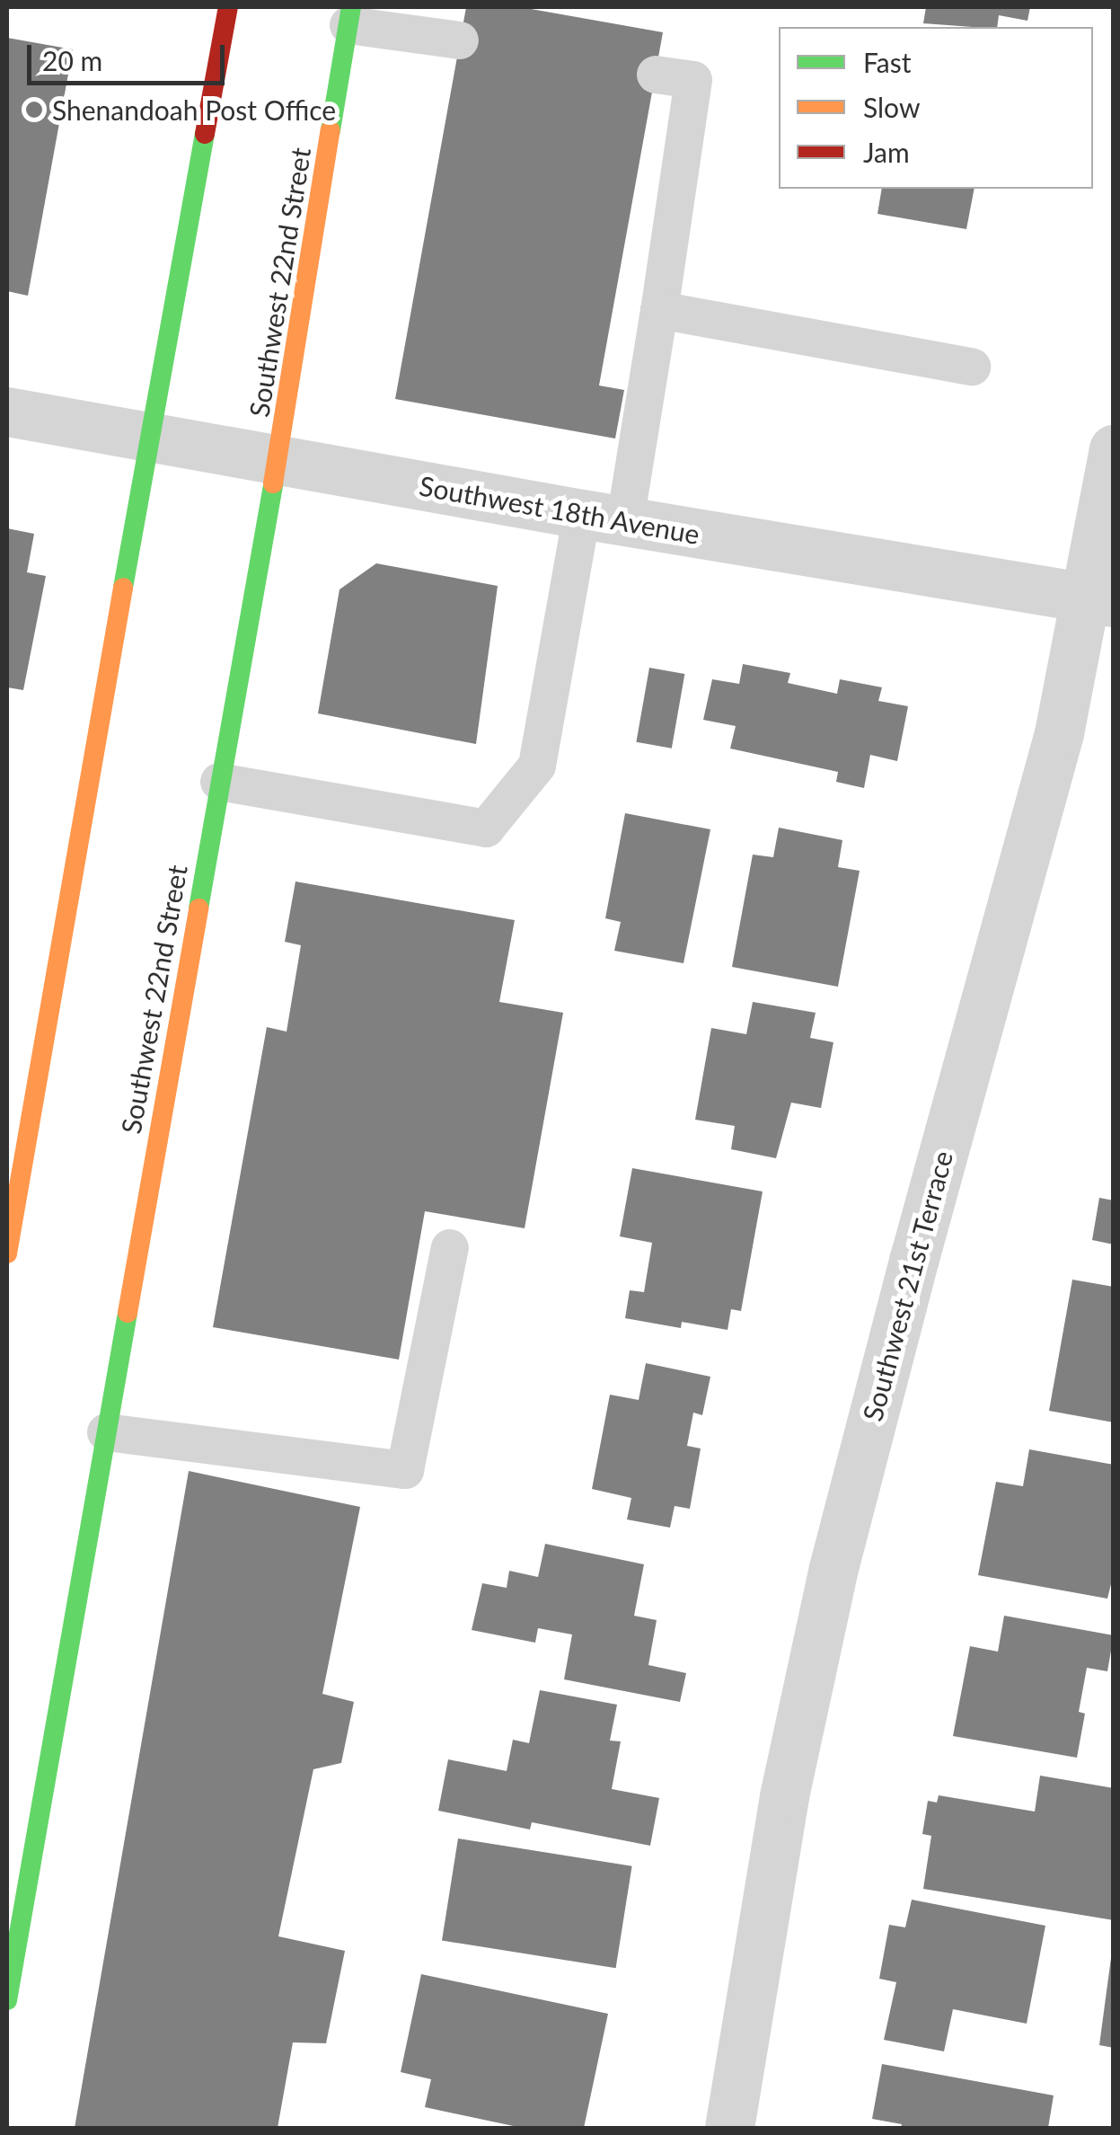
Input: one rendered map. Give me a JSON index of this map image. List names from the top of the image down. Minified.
{"streets":{"main road":["Southwest 22nd Street"],"street":["Southwest 18th Avenue","Southwest 21st Terrace"]},"crossings":[["Southwest 22nd Street","Southwest 18th Avenue"],["Southwest 18th Avenue","Southwest 21st Terrace"]],"places":["Shenandoah Post Office"],"legend":["Fast","Slow","Jam"],"scale_bar":"20 m"}
